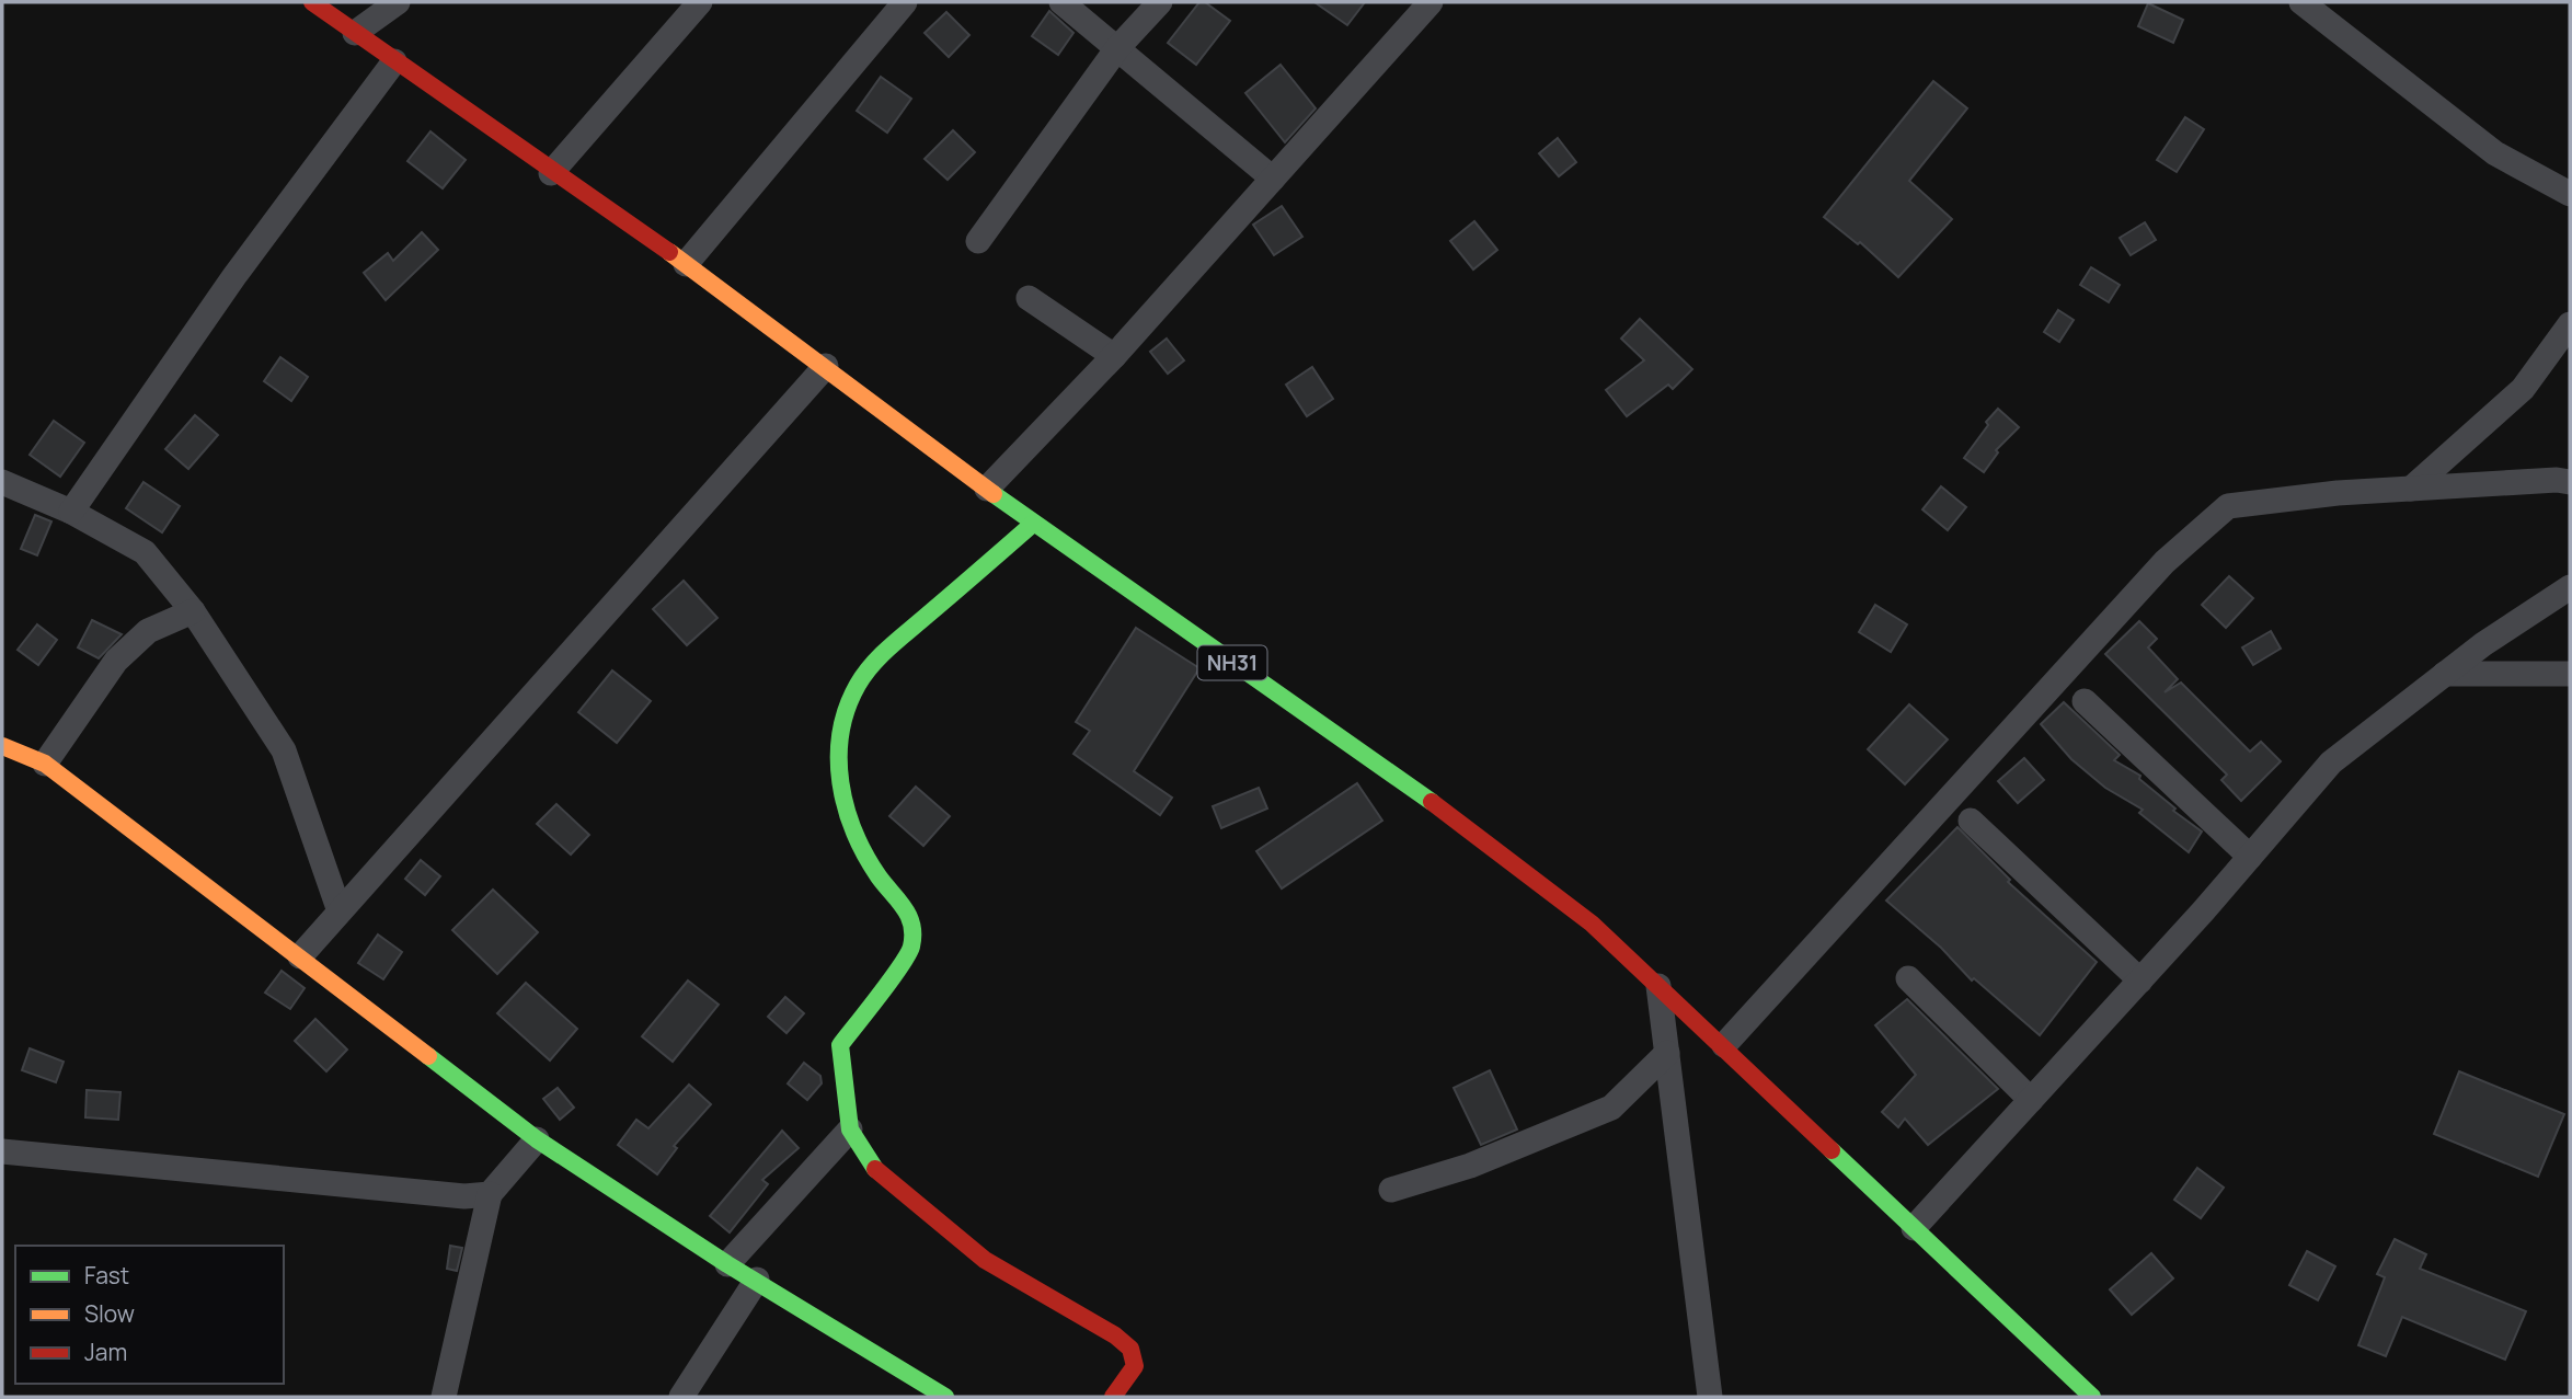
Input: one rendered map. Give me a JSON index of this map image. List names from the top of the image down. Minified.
{"streets":{"main road":["NH31"]},"legend":["Fast","Slow","Jam"]}
